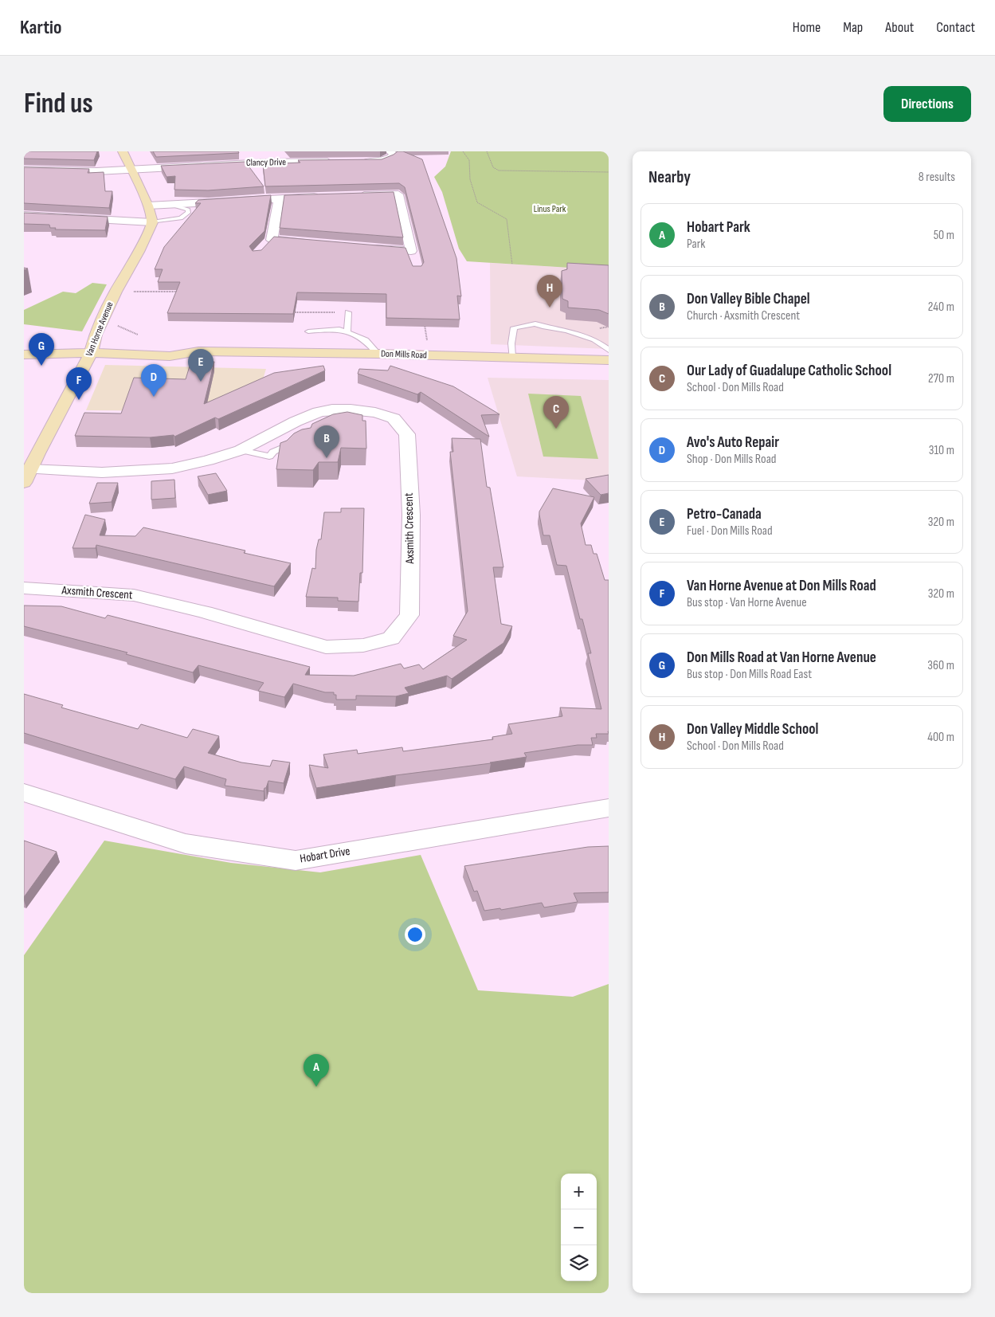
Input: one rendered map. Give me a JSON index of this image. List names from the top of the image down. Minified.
{"streets":{"street":["Clancy Drive","Van Horne Avenue","Don Mills Road","Axsmith Crescent","Hobart Drive"]},"crossings":[["Van Horne Avenue","Don Mills Road"],["Van Horne Avenue","Axsmith Crescent"]],"parks":["Linus Park"],"page":{"header":"Kartio","nav":["Home","Map","About","Contact"],"buttons":"Directions","title":"Find us","heading":["Nearby","8 results"],"list":[{"mark":"A","name":"Hobart Park","note":"Park","value":"50 m"},{"mark":"B","name":"Don Valley Bible Chapel","note":"Church · Axsmith Crescent","value":"240 m"},{"mark":"C","name":"Our Lady of Guadalupe Catholic School","note":"School · Don Mills Road","value":"270 m"},{"mark":"D","name":"Avo's Auto Repair","note":"Shop · Don Mills Road","value":"310 m"},{"mark":"E","name":"Petro-Canada","note":"Fuel · Don Mills Road","value":"320 m"},{"mark":"F","name":"Van Horne Avenue at Don Mills Road","note":"Bus stop · Van Horne Avenue","value":"320 m"},{"mark":"G","name":"Don Mills Road at Van Horne Avenue","note":"Bus stop · Don Mills Road East","value":"360 m"},{"mark":"H","name":"Don Valley Middle School","note":"School · Don Mills Road","value":"400 m"}],"pins":["H","G","E","D","F","C","B","A"],"map_buttons":["+","−"]}}
